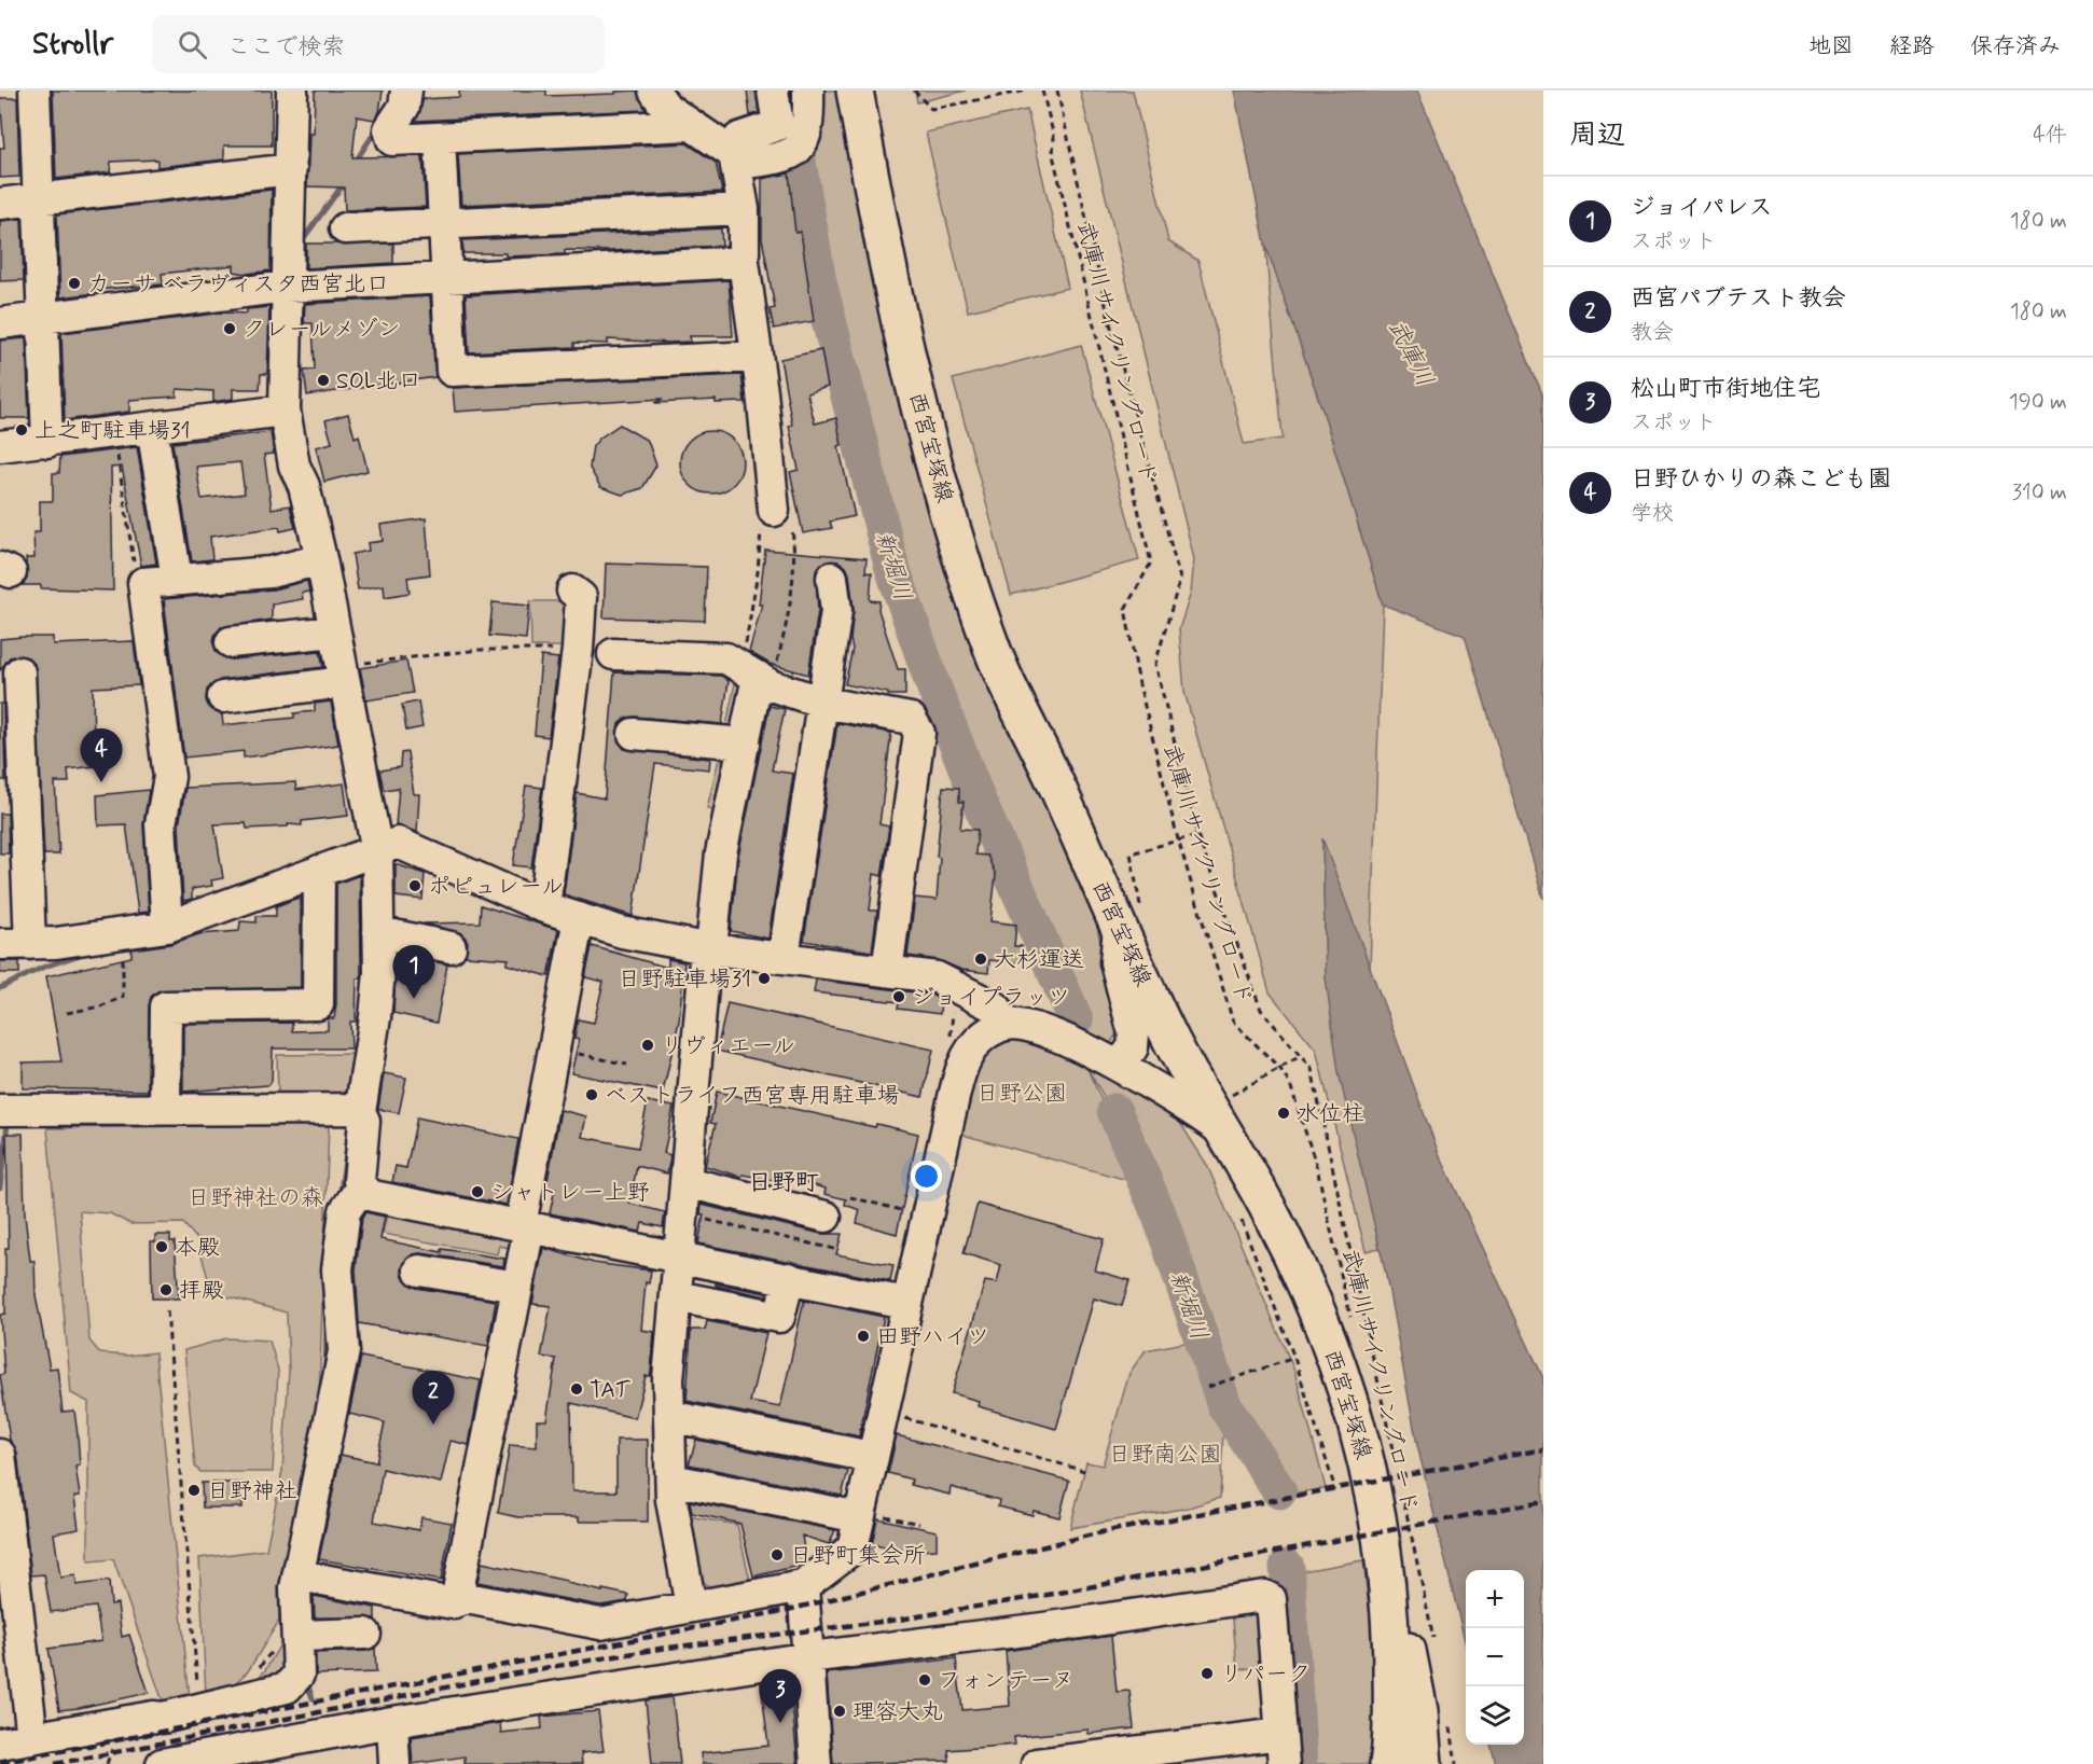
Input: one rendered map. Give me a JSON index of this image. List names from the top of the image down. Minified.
{"streets":{"main road":["西宮宝塚線"],"path":["武庫川サイクリングロード"]},"districts":["日野町"],"water":["武庫川","新堀川"],"parks":["日野公園","日野神社の森","日野南公園"],"places":["カーサ ベラヴィスタ西宮北口","クレールメゾン","SOL北口","上之町駐車場31","ポピュレール","大杉運送","日野駐車場31","ジョイプラッツ","リヴィエール","ベストライフ西宮専用駐車場","水位柱","シャトレー上野","本殿","拝殿","田野ハイツ","TAT","日野神社","日野町集会所","リパーク","フォンテーヌ","理容大丸"],"page":{"header":"Strollr","search":"ここで検索","nav":["地図","経路","保存済み"],"heading":["周辺","4件"],"list":[{"mark":"1","name":"ジョイパレス","note":"スポット","value":"180 m"},{"mark":"2","name":"西宮パブテスト教会","note":"教会","value":"180 m"},{"mark":"3","name":"松山町市街地住宅","note":"スポット","value":"190 m"},{"mark":"4","name":"日野ひかりの森こども園","note":"学校","value":"310 m"}],"pins":["4","1","2","3"],"map_buttons":["+","−"]}}
